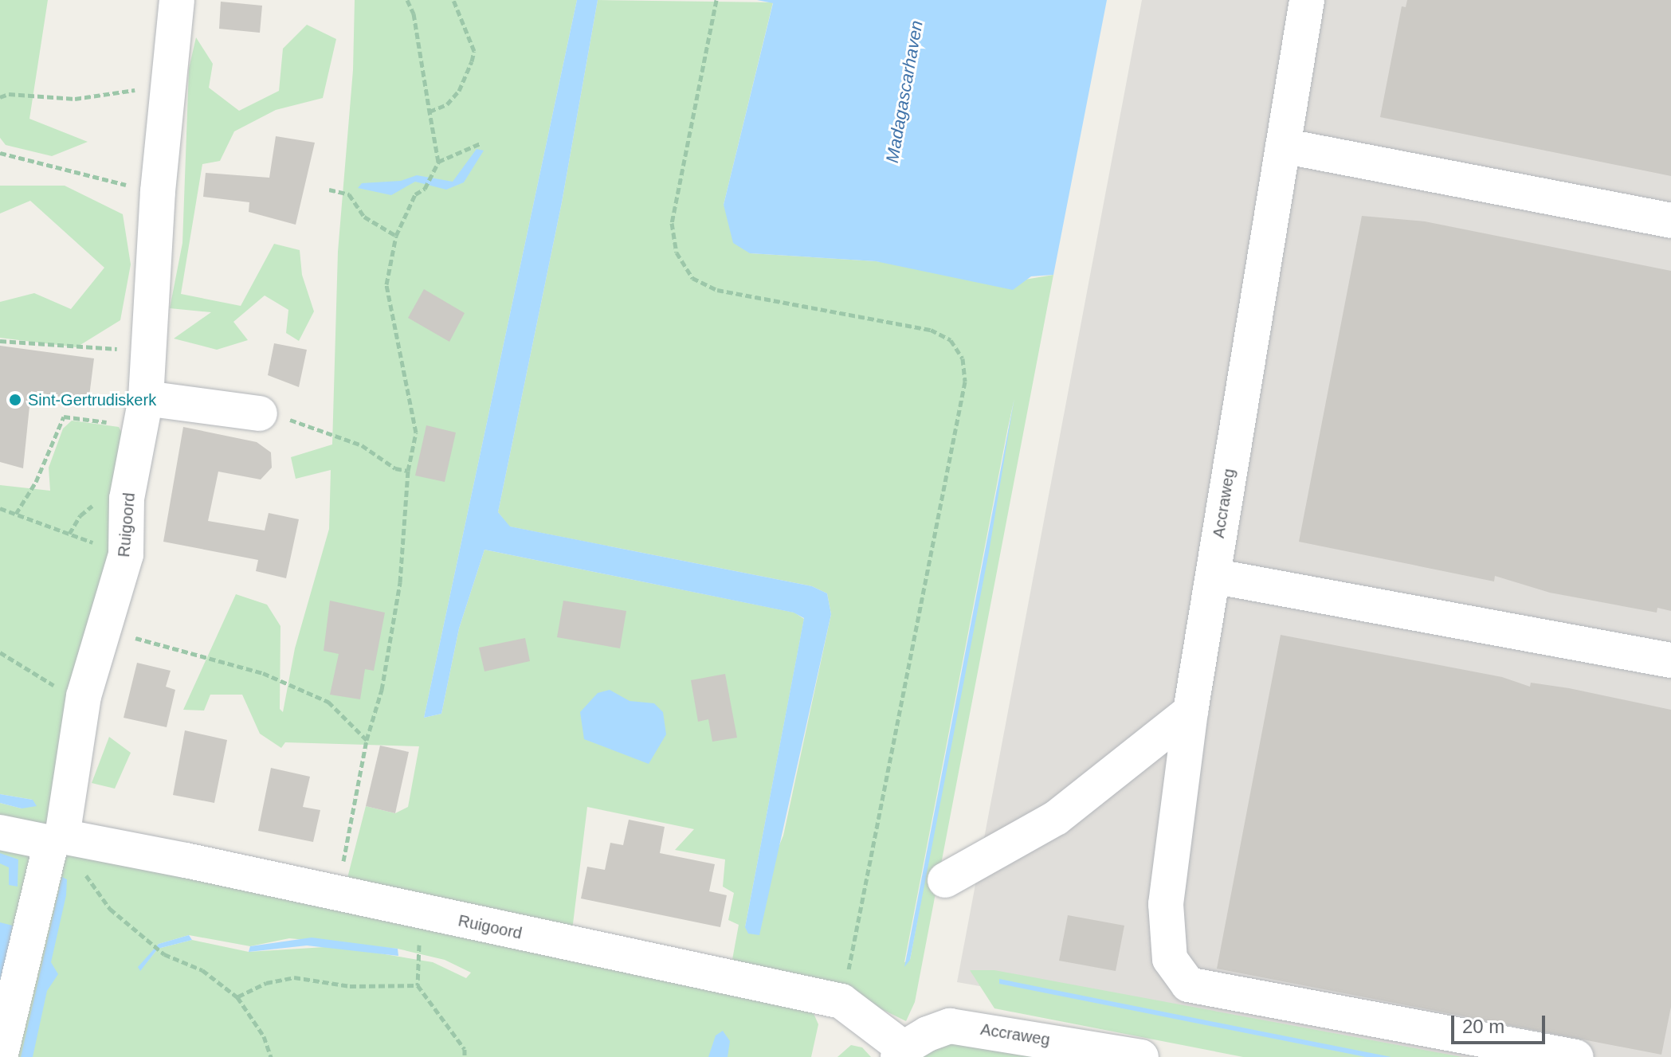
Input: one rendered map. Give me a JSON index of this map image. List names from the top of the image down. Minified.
{"streets":{"street":["Accraweg","Ruigoord"]},"crossings":[["Accraweg","Ruigoord"]],"water":["Madagascarhaven"],"places":["Sint-Gertrudiskerk"],"scale_bar":"20 m"}
